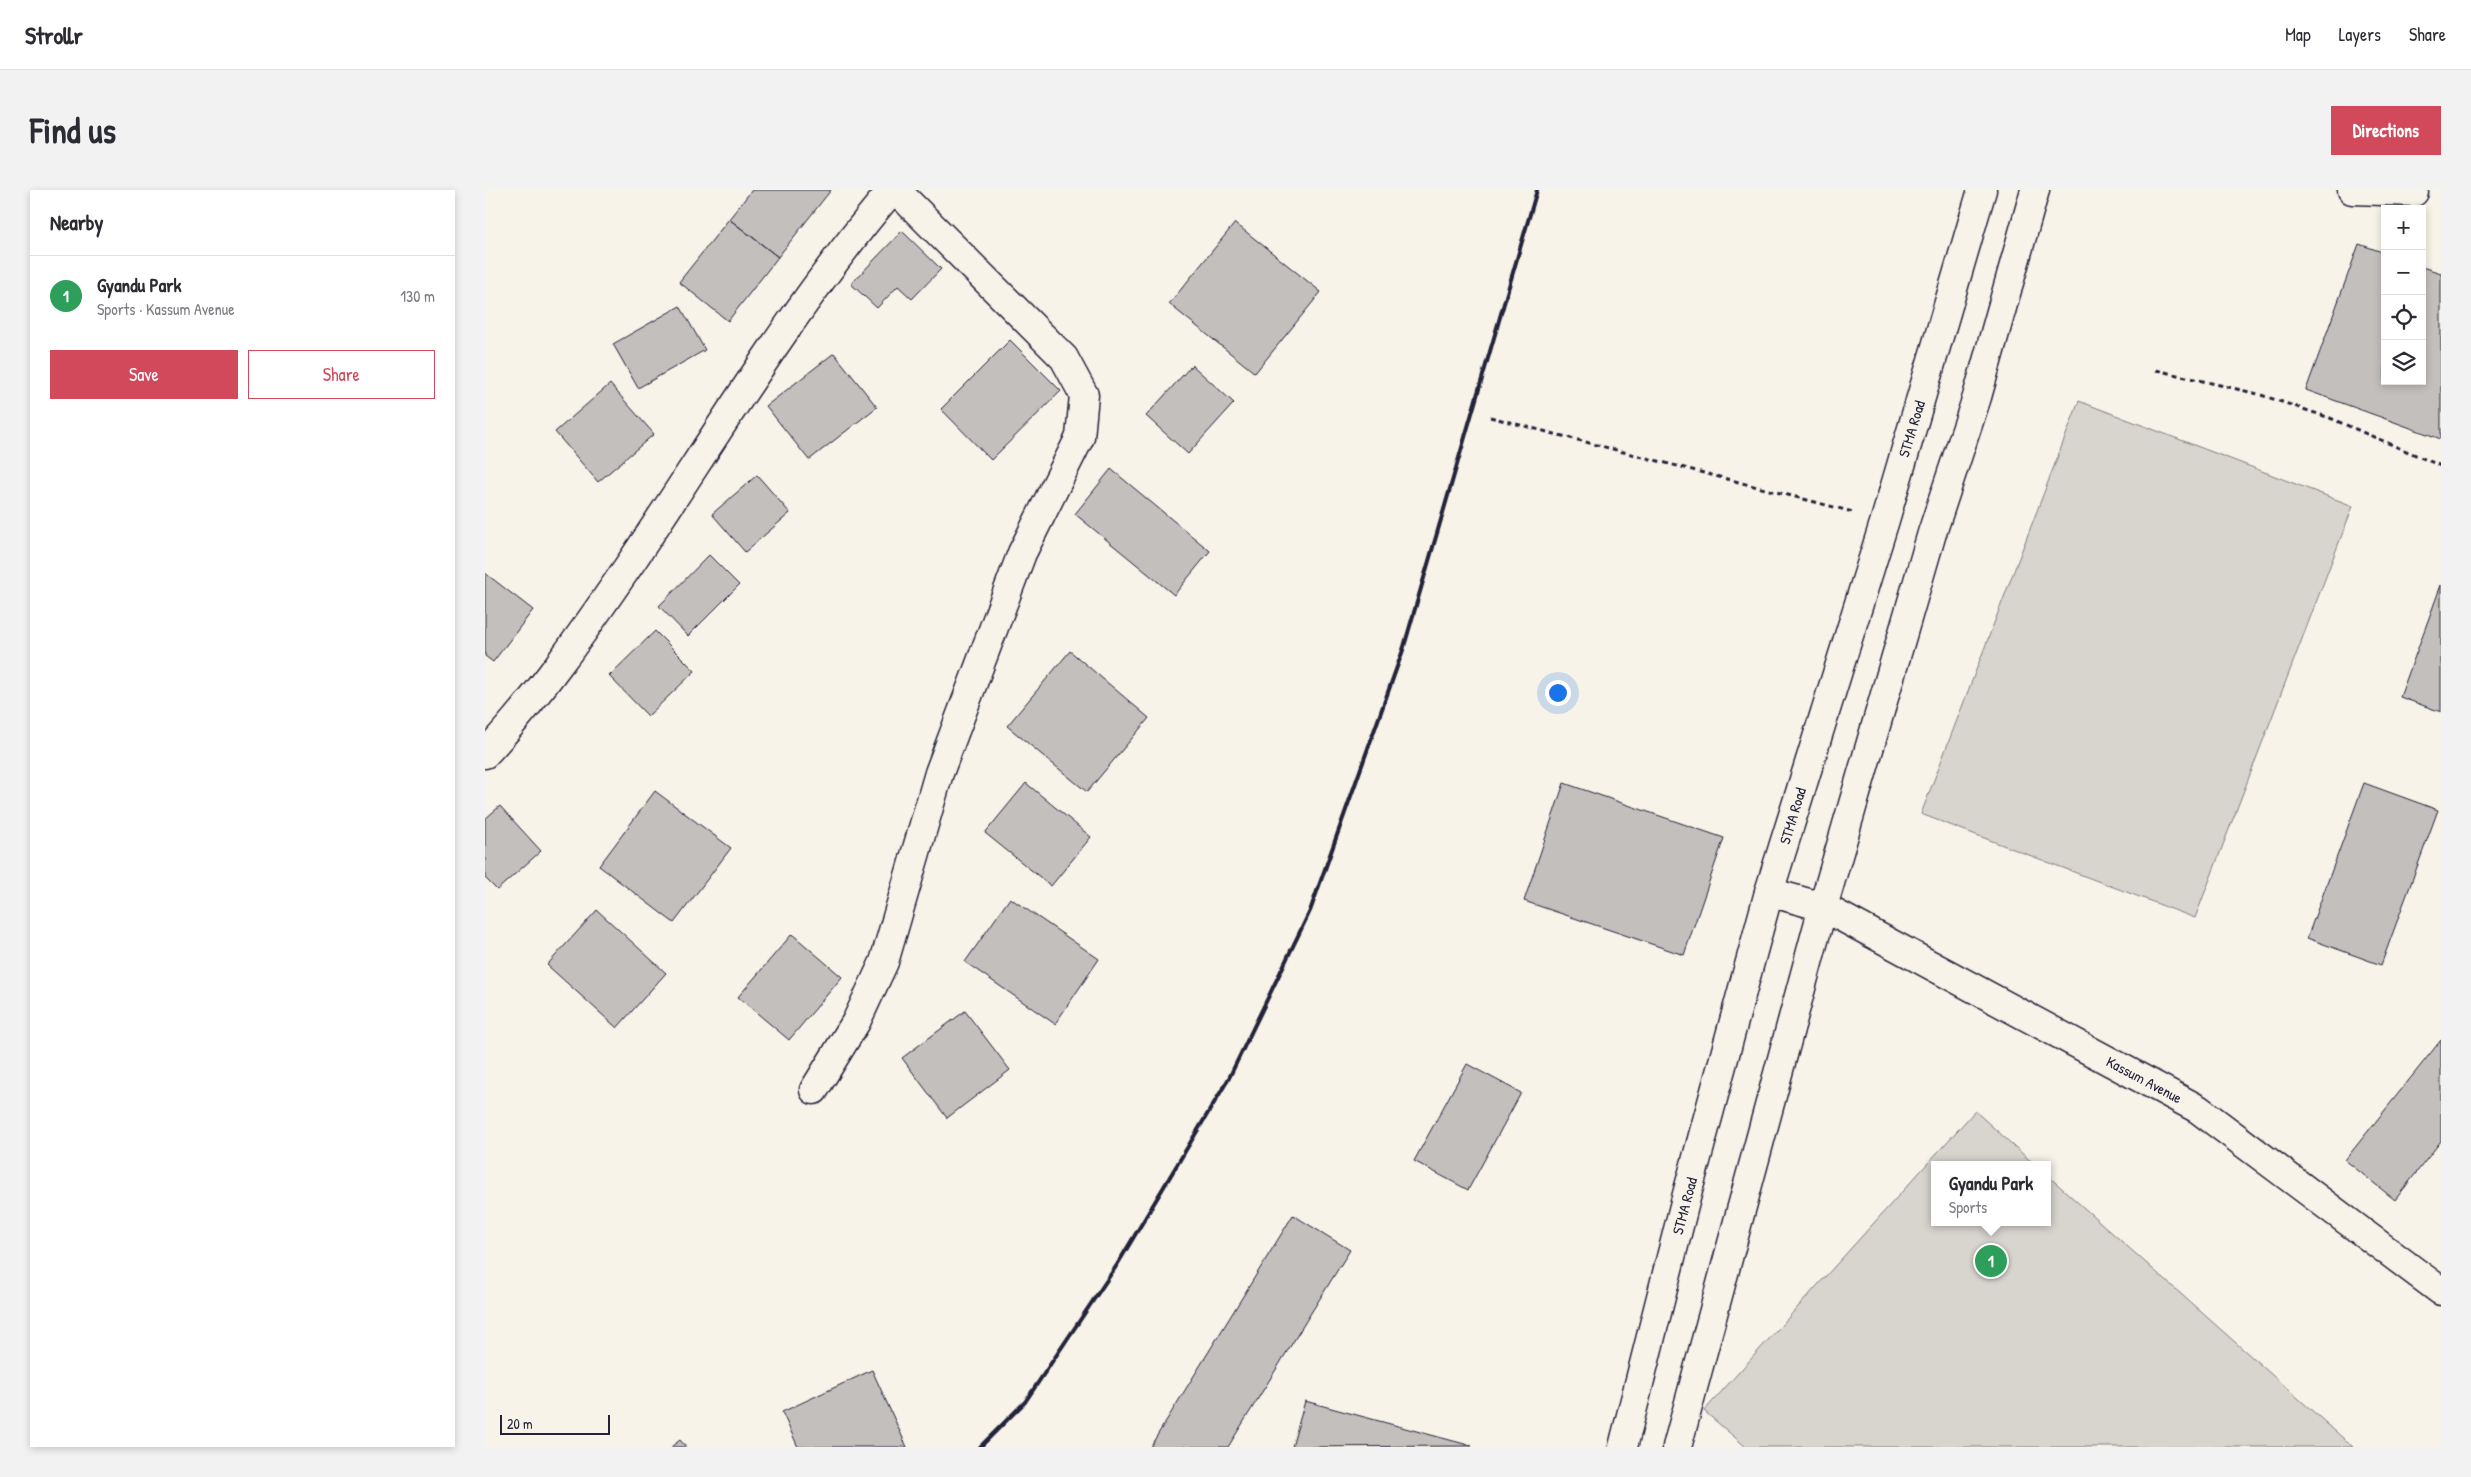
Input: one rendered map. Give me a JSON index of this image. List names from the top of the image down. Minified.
{"streets":{"main road":["STMA Road","Kassum Avenue"]},"crossings":[["STMA Road","Kassum Avenue"]],"scale_bar":"20 m","page":{"header":"Strollr","nav":["Map","Layers","Share"],"buttons":["Directions",["Save","Share"]],"title":"Find us","heading":"Nearby","map_buttons":["+","−"],"list":[{"mark":"1","name":"Gyandu Park","note":"Sports · Kassum Avenue","value":"130 m"}],"popup":["Gyandu Park","Sports"],"pins":"1","scale":"20 m"}}
